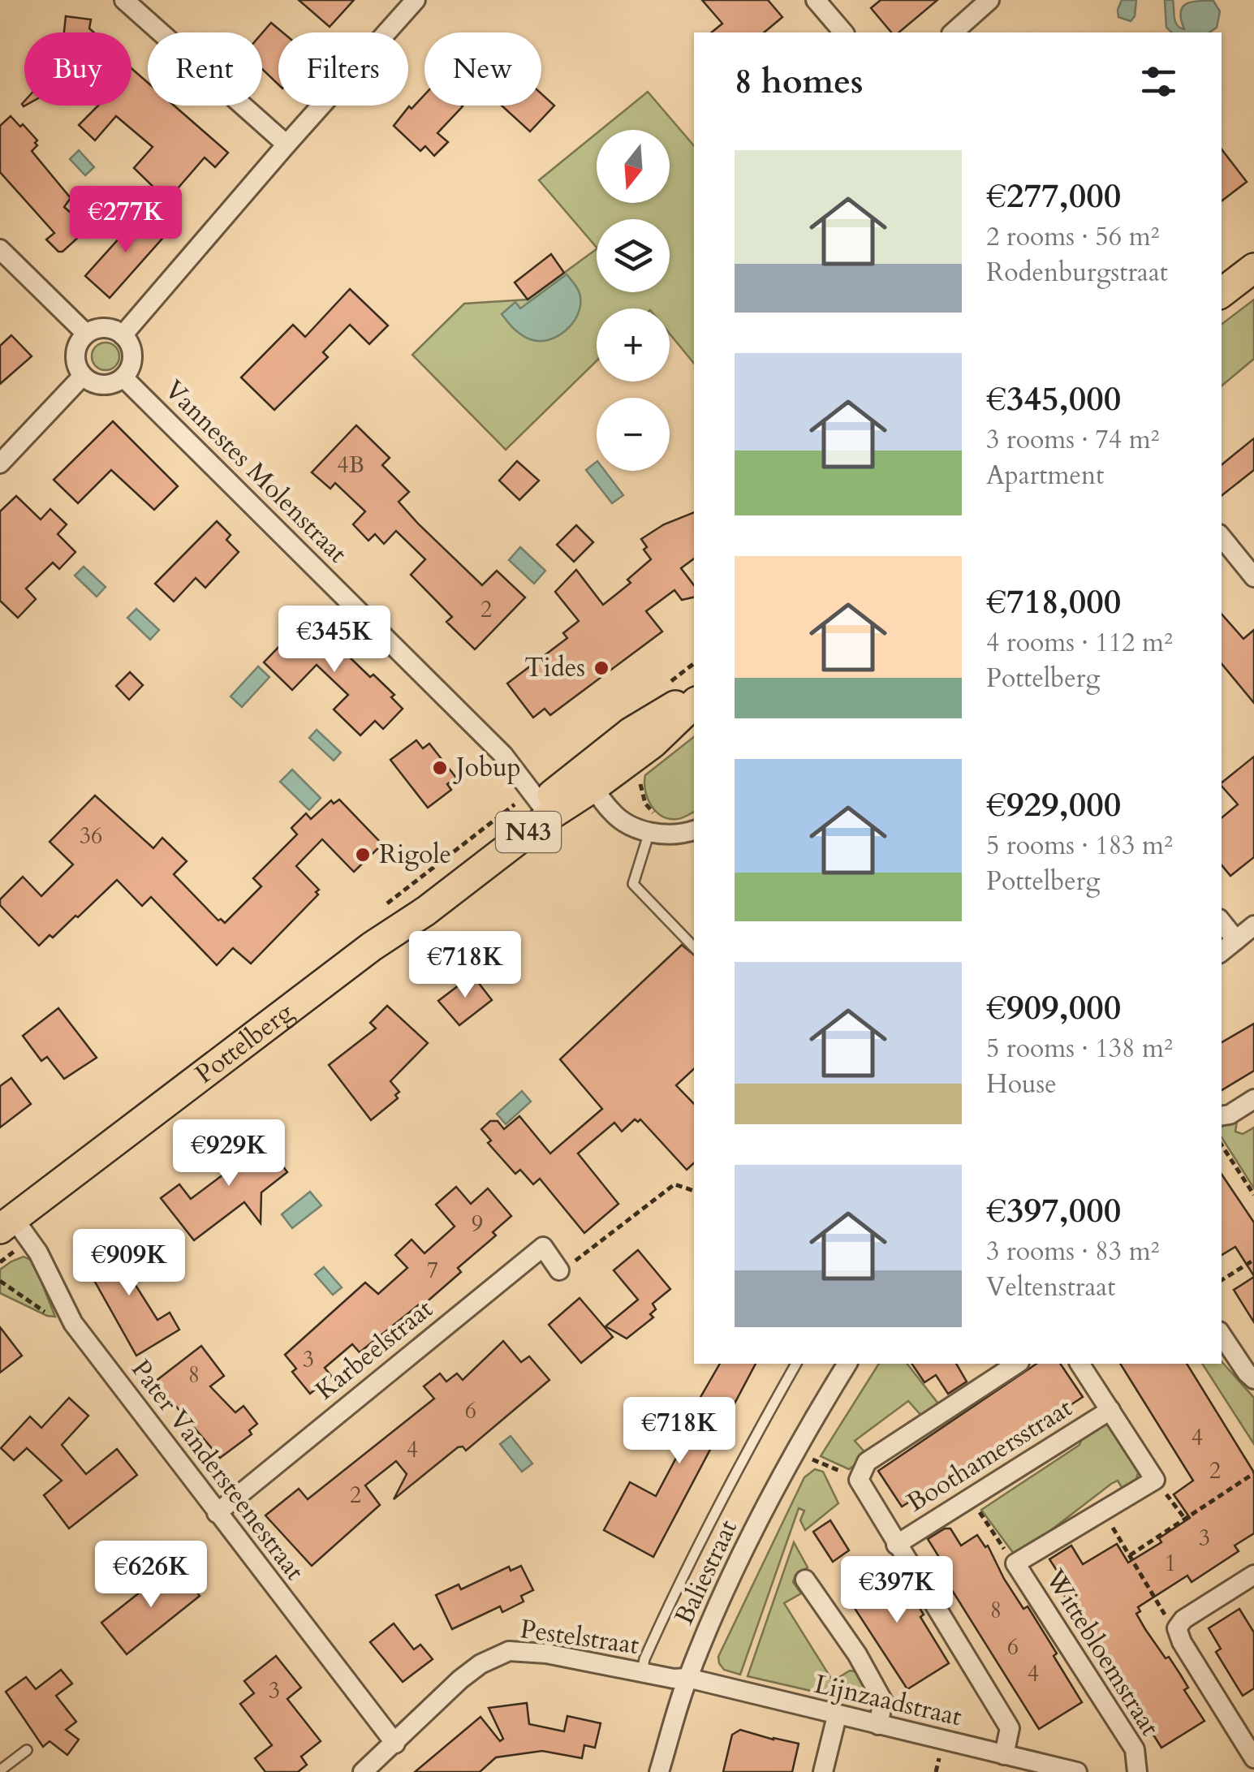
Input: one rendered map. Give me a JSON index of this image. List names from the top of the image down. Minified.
{"streets":{"main road":["N43","Pottelberg"],"street":["Vannestes Molenstraat","Karbeelstraat","Boothamersstraat","Pater Vandersteenestraat","Baliestraat","Pestelstraat","Wittebloemstraat","Lijnzaadstraat"]},"crossings":[["Vannestes Molenstraat","Pottelberg"],["Pottelberg","Pater Vandersteenestraat"],["Karbeelstraat","Pater Vandersteenestraat"],["Pater Vandersteenestraat","Pestelstraat"],["Baliestraat","Pestelstraat"],["Baliestraat","Lijnzaadstraat"],["Pestelstraat","Lijnzaadstraat"]],"places":["Tides","Jobup","Rigole"],"house_numbers":["4B","2","36","9","7","3","8","6","4","4","2","2","3","1","8","6","4","3"],"north":"bottom","page":{"chip":["Buy","Rent","Filters","New"],"heading":"8 homes","map_buttons":["+","−"],"list":[{"name":"€277,000","note":"2 rooms · 56 m² · Rodenburgstraat"},{"name":"€345,000","note":"3 rooms · 74 m² · Apartment"},{"name":"€718,000","note":"4 rooms · 112 m² · Pottelberg"},{"name":"€929,000","note":"5 rooms · 183 m² · Pottelberg"},{"name":"€909,000","note":"5 rooms · 138 m² · House"},{"name":"€397,000","note":"3 rooms · 83 m² · Veltenstraat"}],"price":["€277K","€345K","€718K","€929K","€909K","€718K","€626K","€397K"]}}
